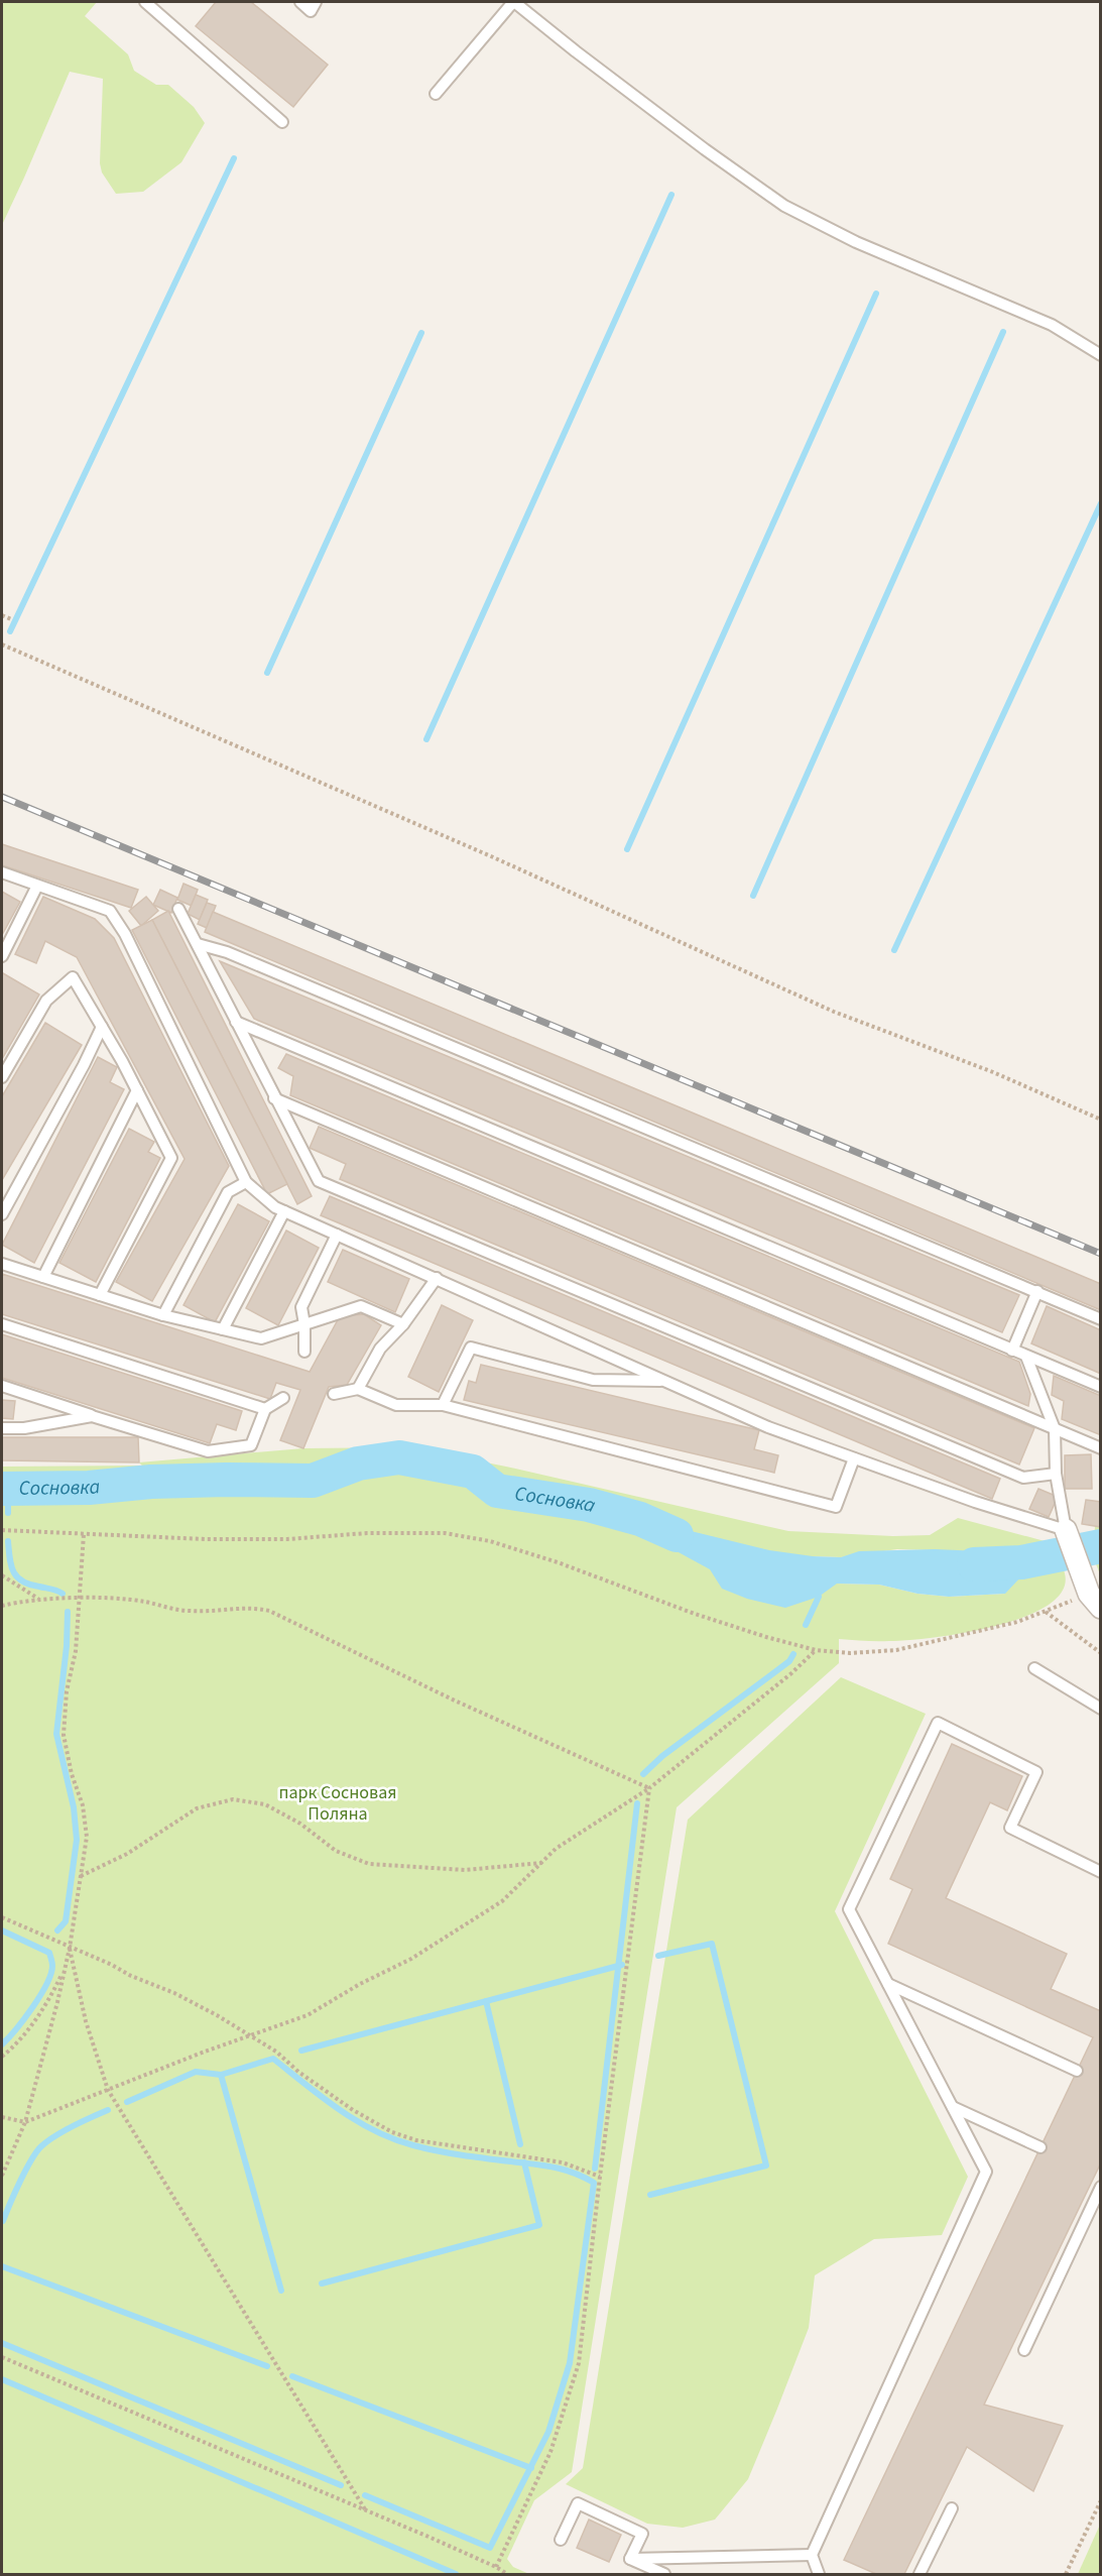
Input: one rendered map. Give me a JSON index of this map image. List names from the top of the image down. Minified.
{"water":["Сосновка"],"parks":["парк Сосновая Поляна"]}
